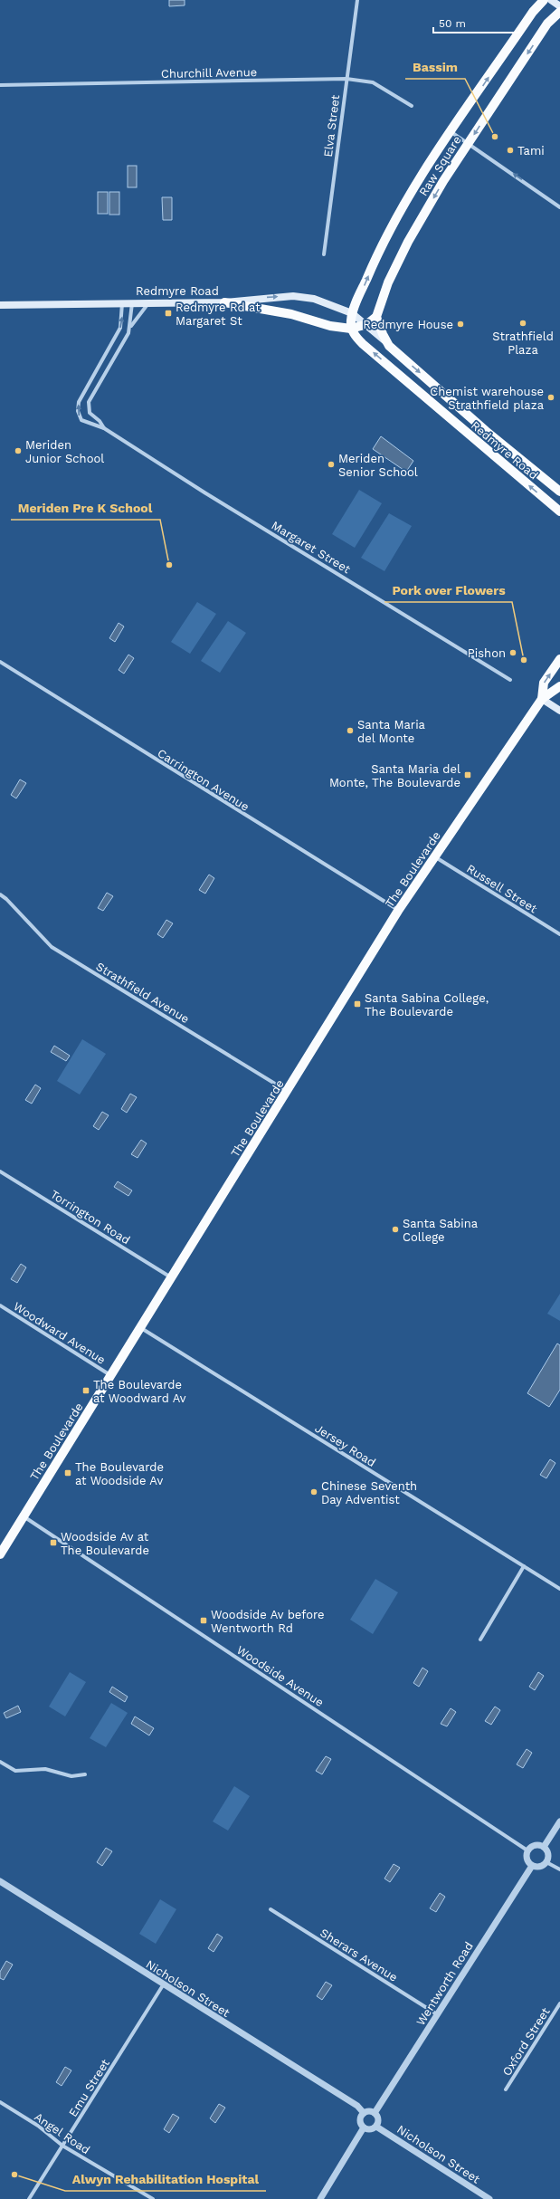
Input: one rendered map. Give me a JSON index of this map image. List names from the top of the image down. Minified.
{"streets":{"main road":["Raw Square","Redmyre Road","The Boulevarde"],"street":["Churchill Avenue","Elva Street","Margaret Street","Carrington Avenue","Russell Street","Strathfield Avenue","Torrington Road","Woodward Avenue","Jersey Road","Woodside Avenue","Sherars Avenue","Wentworth Road","Nicholson Street","Oxford Street","Emu Street","Angel Road"]},"crossings":[["Churchill Avenue","Elva Street"],["Raw Square","Redmyre Road"],["Redmyre Road","Margaret Street"],["Carrington Avenue","The Boulevarde"],["The Boulevarde","Russell Street"],["The Boulevarde","Strathfield Avenue"],["The Boulevarde","Torrington Road"],["The Boulevarde","Woodward Avenue"],["The Boulevarde","Jersey Road"],["The Boulevarde","Woodside Avenue"],["Woodside Avenue","Wentworth Road"],["Sherars Avenue","Wentworth Road"],["Wentworth Road","Nicholson Street"],["Nicholson Street","Emu Street"],["Emu Street","Angel Road"]],"places":{"other":["Bassim","Tami","Strathfield Plaza","Redmyre House","Chemist warehouse Strathfield plaza","Meriden Junior School","Meriden Senior School","Meriden Pre K School","Pishon","Pork over Flowers","Santa Maria del Monte","Santa Sabina College","Chinese Seventh Day Adventist","Alwyn Rehabilitation Hospital"],"transit":["Redmyre Rd at Margaret St","Santa Maria del Monte, The Boulevarde","Santa Sabina College, The Boulevarde","The Boulevarde at Woodward Av","The Boulevarde at Woodside Av","Woodside Av at The Boulevarde","Woodside Av before Wentworth Rd"]},"scale_bar":"50 m"}
